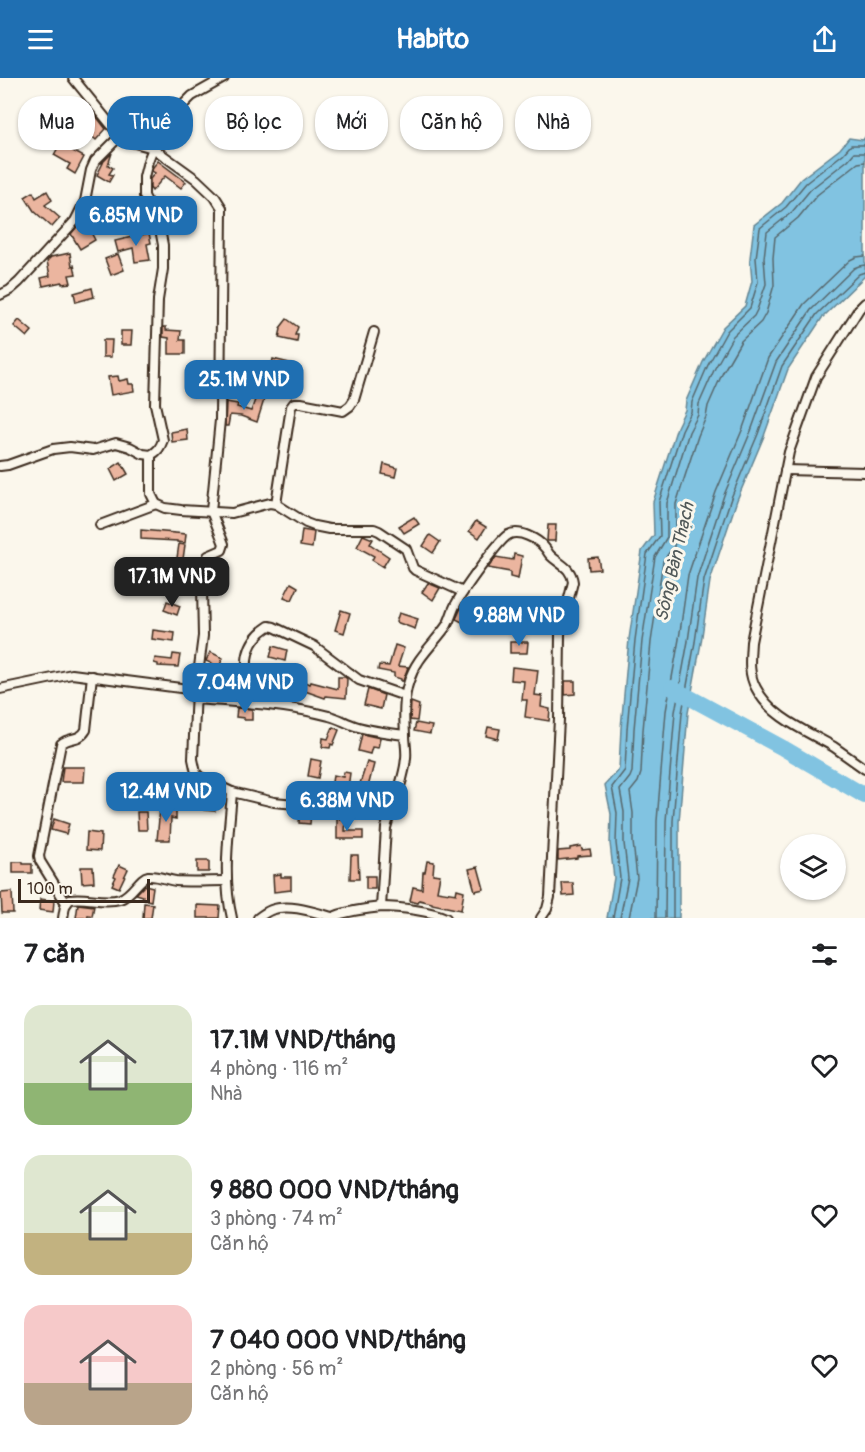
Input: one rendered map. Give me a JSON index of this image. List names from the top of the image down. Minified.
{"water":["Sông Bàn Thạch"],"scale_bar":"100 m","page":{"header":"Habito","chip":["Mua","Thuê","Bộ lọc","Mới","Căn hộ","Nhà"],"price":["6.85M VND","25.1M VND","17.1M VND","9.88M VND","7.04M VND","12.4M VND","6.38M VND"],"scale":"100 m","heading":"7 căn","list":[{"name":"17.1M VND/tháng","note":"4 phòng · 116 m² · Nhà"},{"name":"9 880 000 VND/tháng","note":"3 phòng · 74 m² · Căn hộ"},{"name":"7 040 000 VND/tháng","note":"2 phòng · 56 m² · Căn hộ"}]}}
